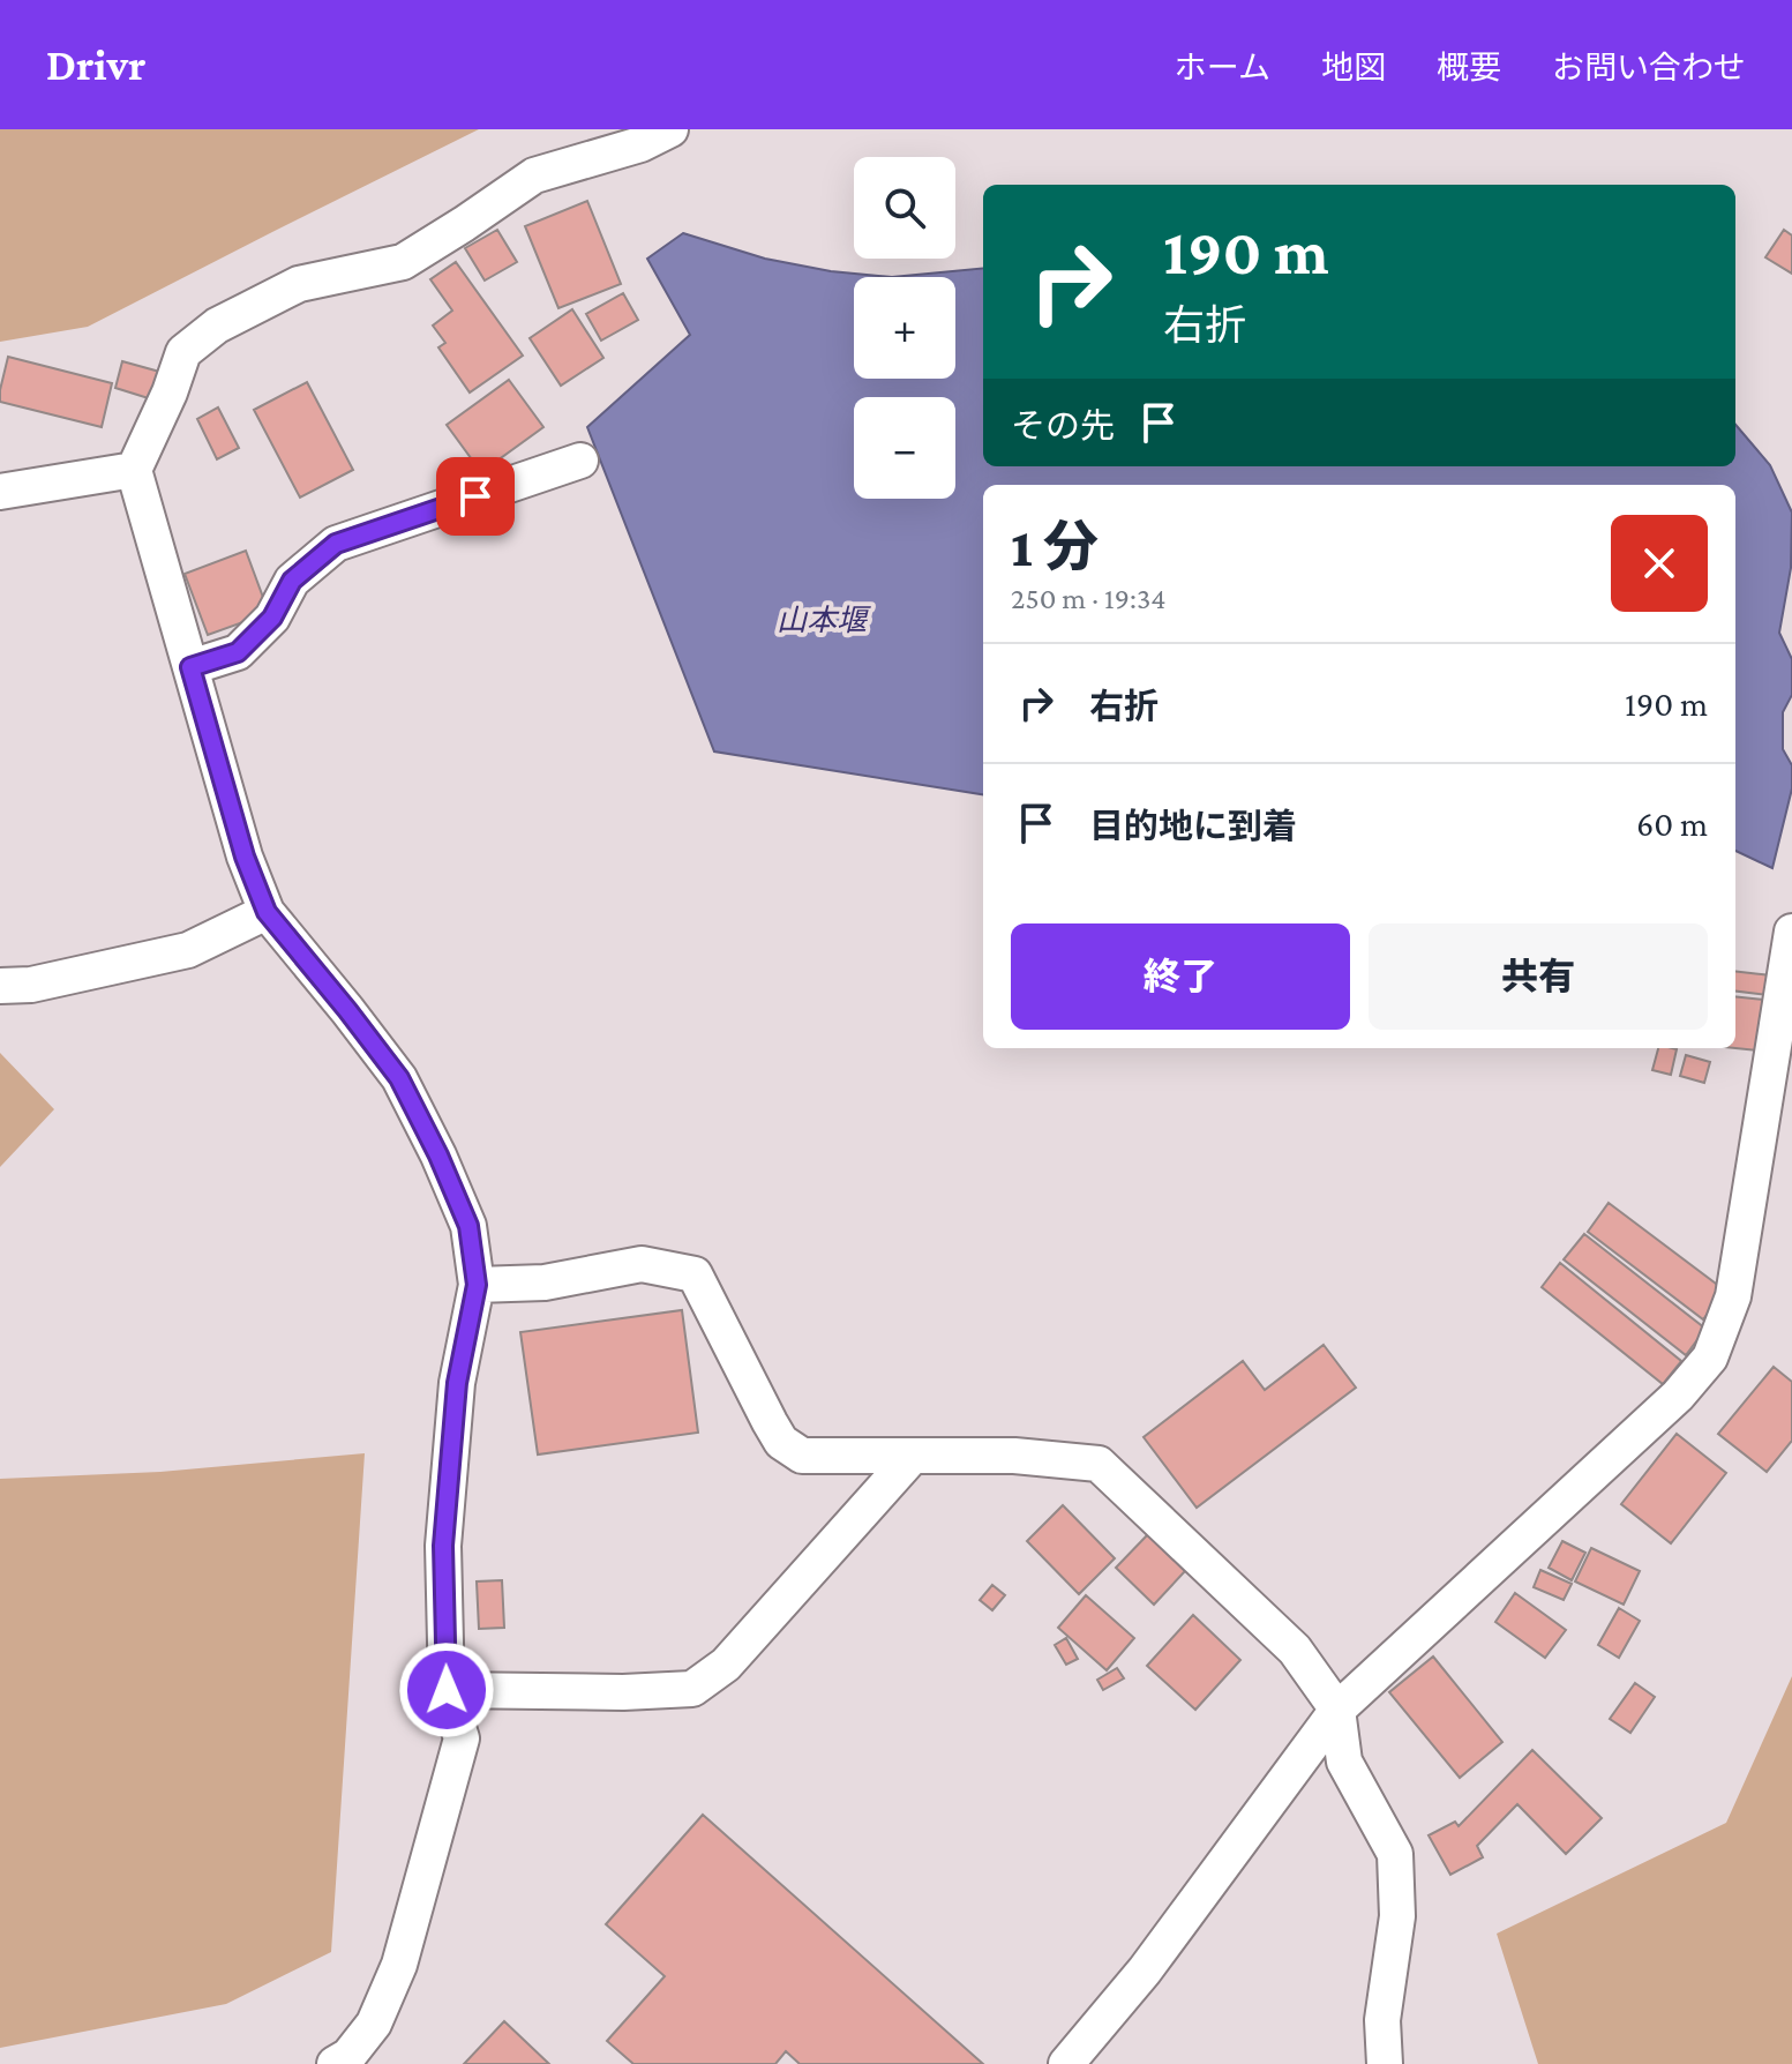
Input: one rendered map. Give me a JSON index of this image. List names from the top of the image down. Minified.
{"water":["山本堰"],"page":{"header":"Drivr","nav":["ホーム","地図","概要","お問い合わせ"],"map_buttons":["+","−"],"turn":["190 m","右折"],"then":"その先","heading":["1 分","250 m · 19:34"],"list":[{"name":"右折","value":"190 m"},{"name":"目的地に到着","value":"60 m"}],"buttons":["終了","共有"]}}
